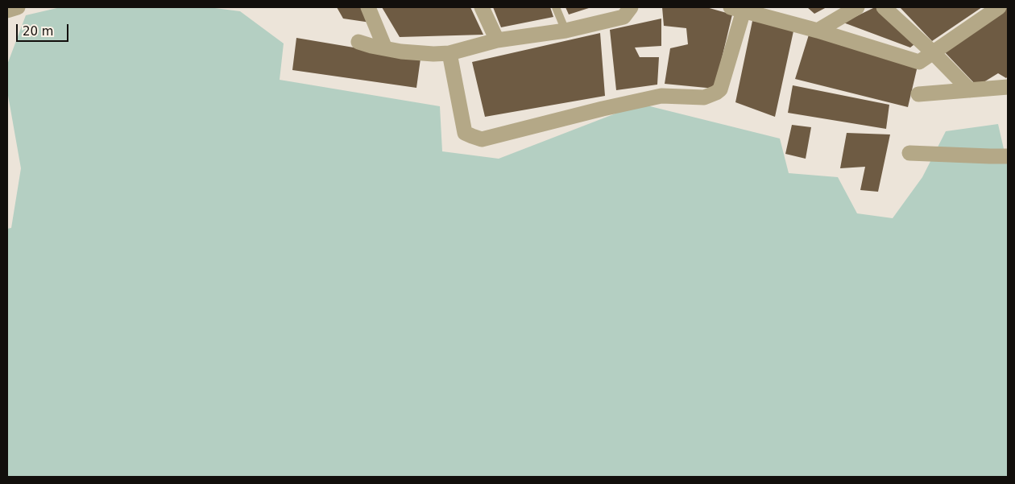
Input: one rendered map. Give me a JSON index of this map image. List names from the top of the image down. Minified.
{"scale_bar":"20 m"}
